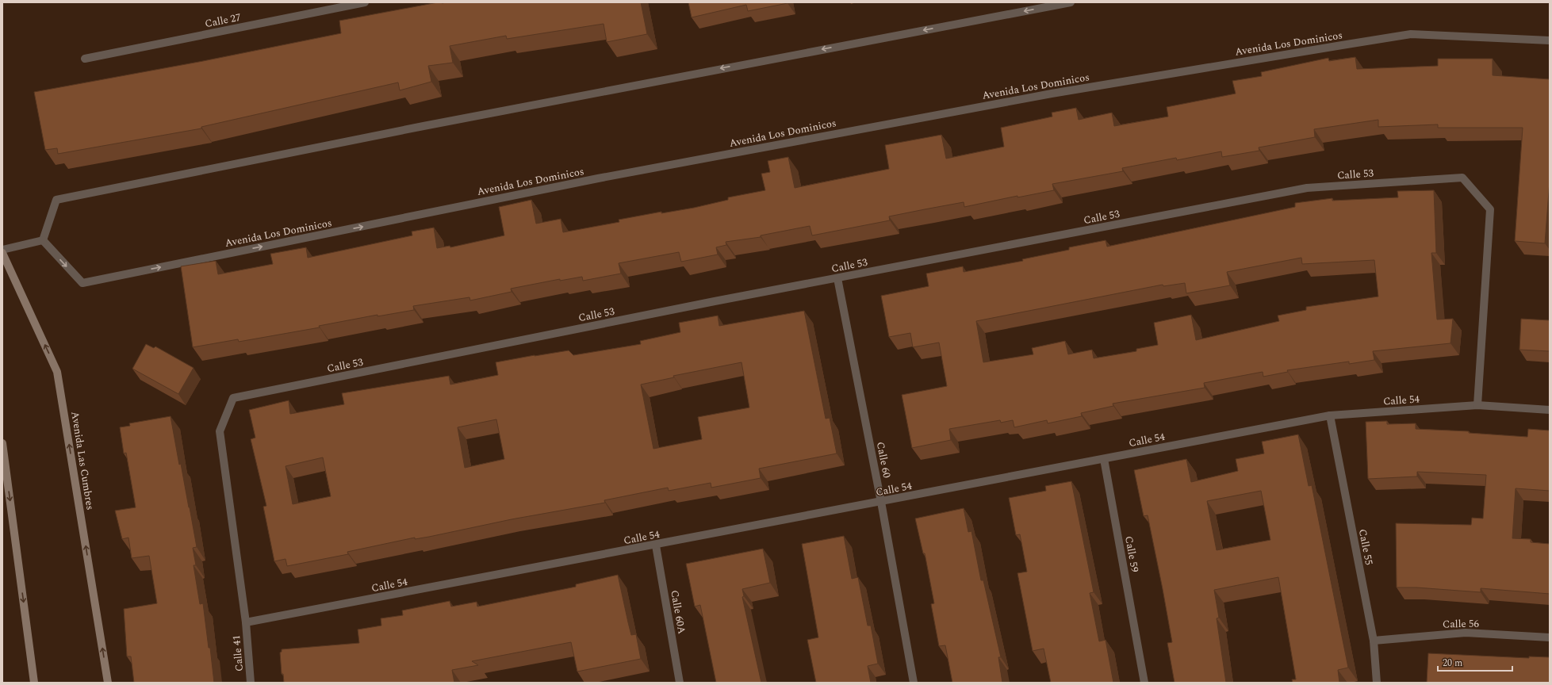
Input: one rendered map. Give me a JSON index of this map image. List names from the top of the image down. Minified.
{"streets":{"street":["Calle 27","Avenida Los Dominicos","Calle 53","Calle 54","Calle 60","Avenida Las Cumbres","Calle 55","Calle 59","Calle 60A","Calle 56","Calle 41"]},"crossings":[["Calle 53","Calle 54"],["Calle 53","Calle 60"],["Calle 53","Calle 41"],["Calle 54","Calle 60"],["Calle 54","Calle 55"],["Calle 54","Calle 59"],["Calle 54","Calle 60A"],["Calle 54","Calle 41"],["Calle 55","Calle 56"]],"one_way":["Avenida Los Dominicos"],"scale_bar":"20 m"}
